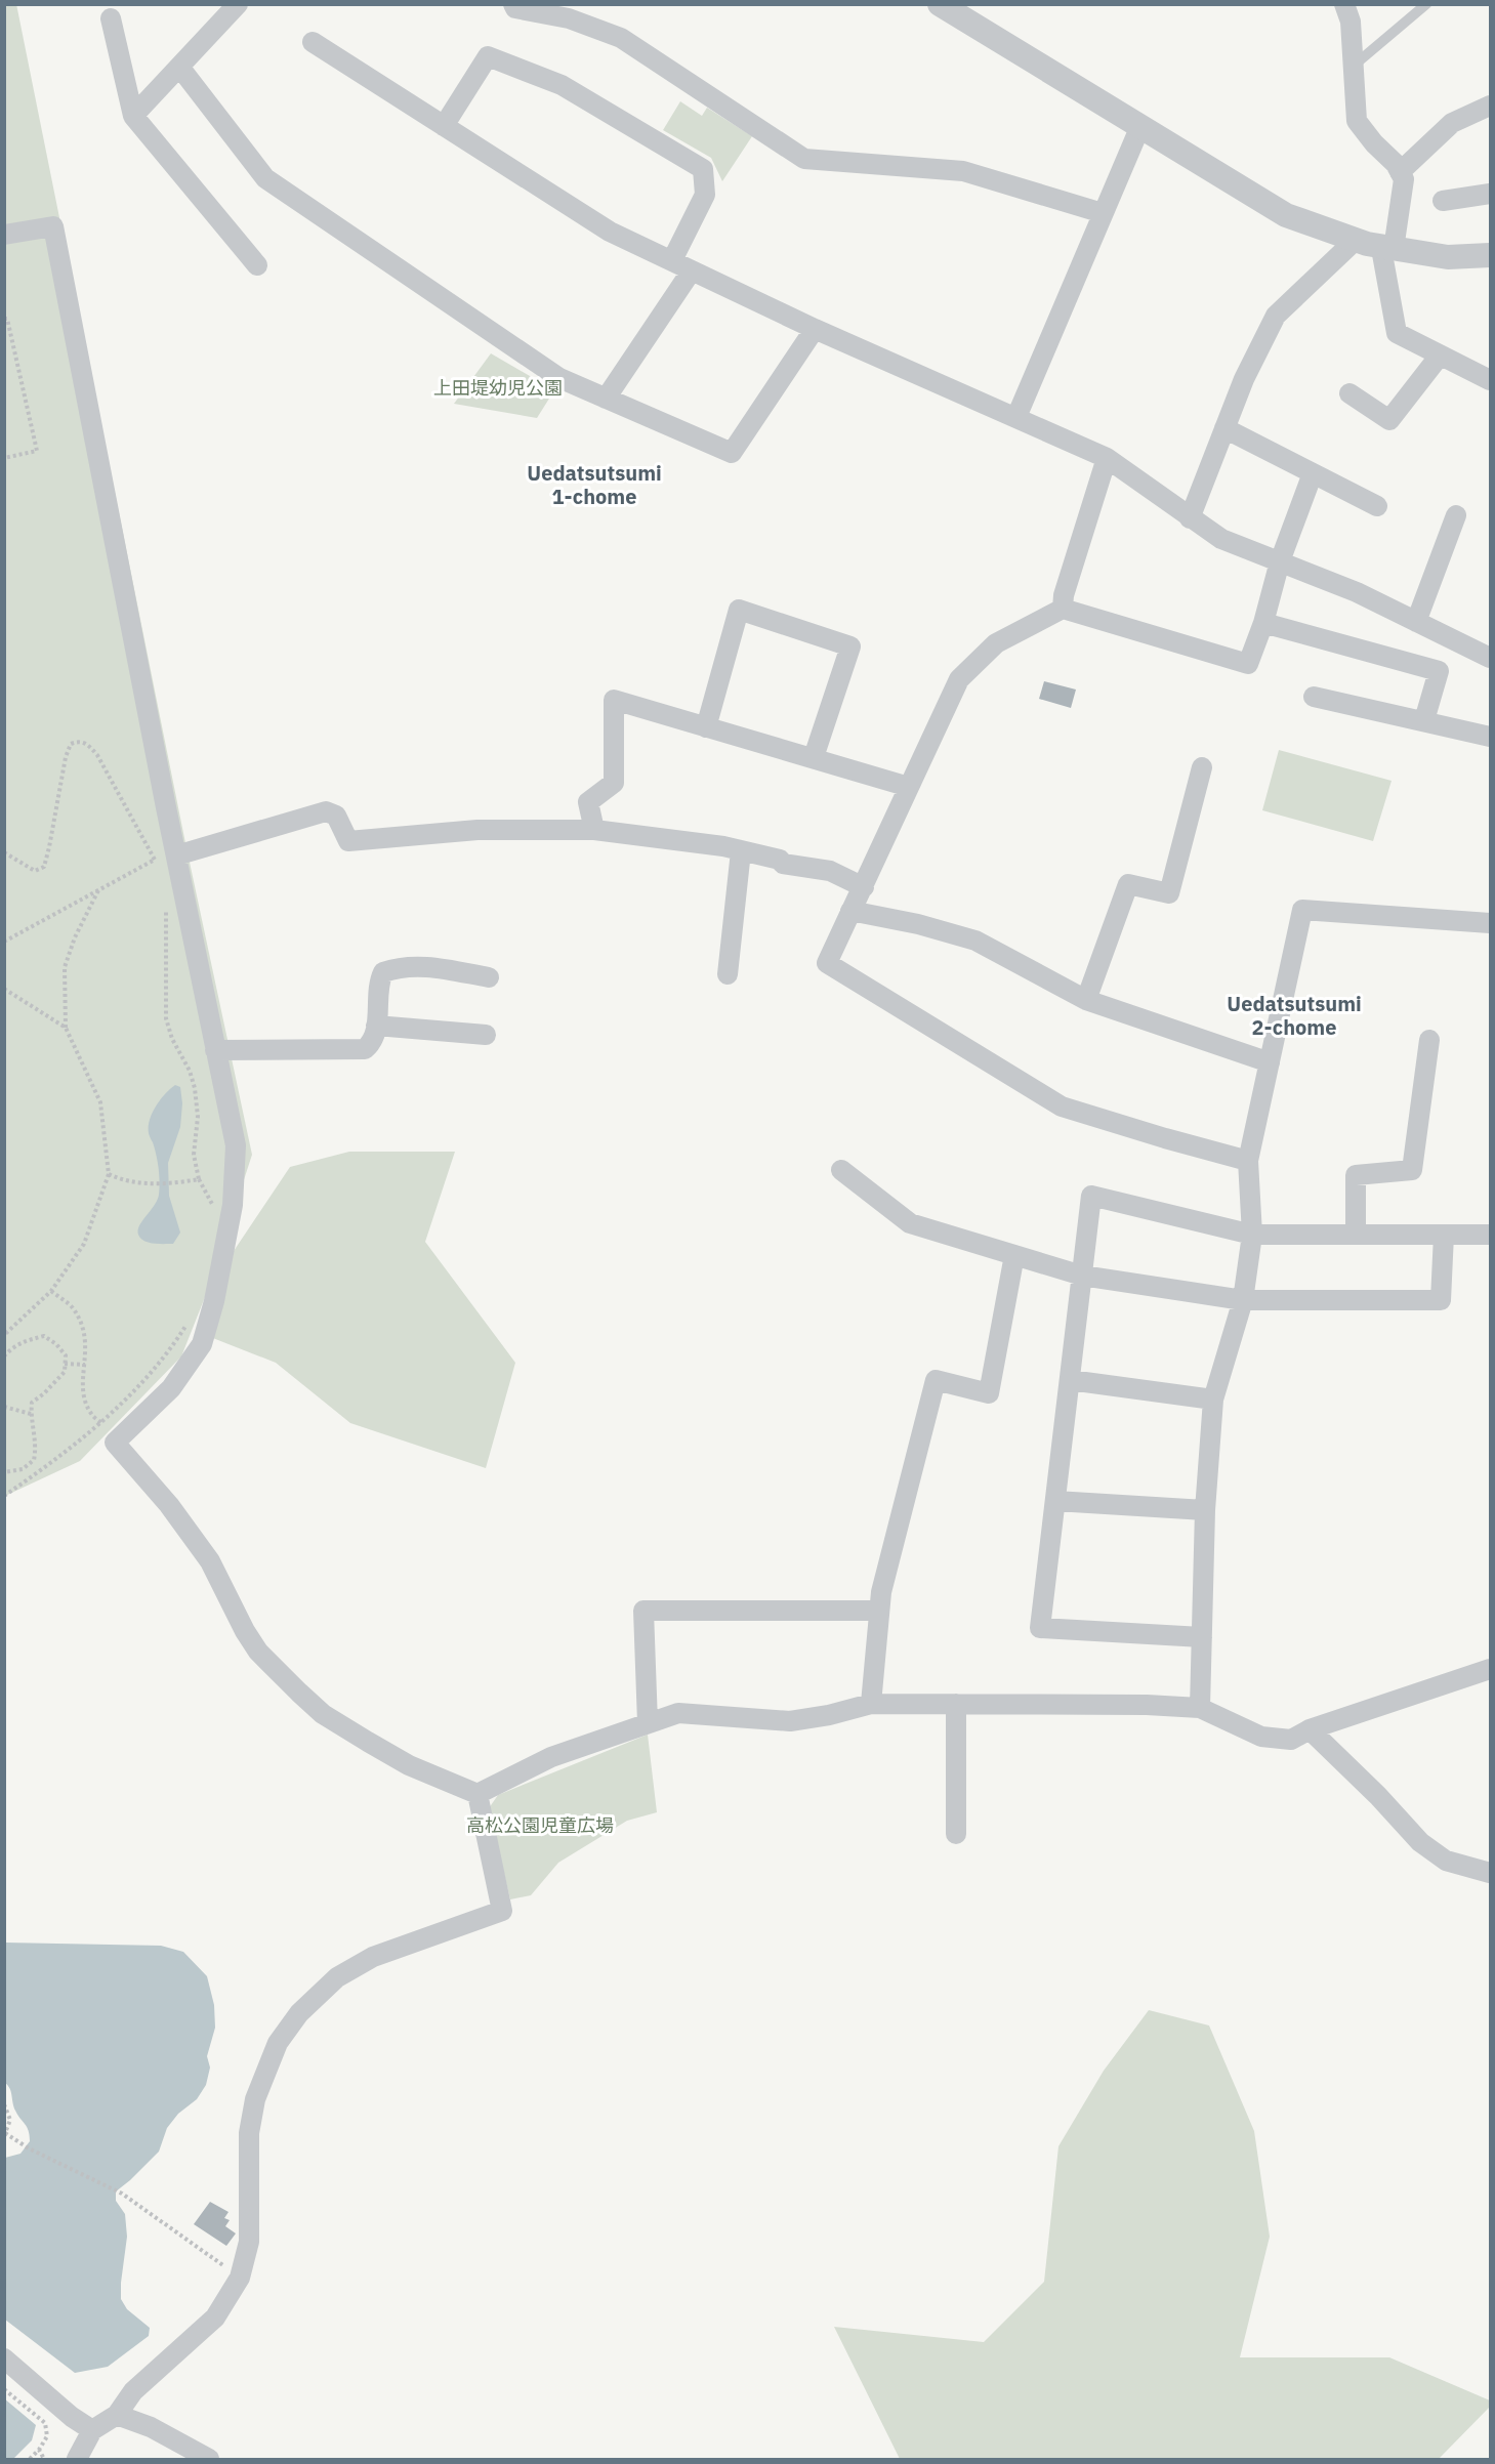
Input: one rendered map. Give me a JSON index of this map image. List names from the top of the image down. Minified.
{"districts":["Uedatsutsumi 1-chome","Uedatsutsumi 2-chome"],"parks":["上田堤幼児公園","高松公園児童広場"]}
